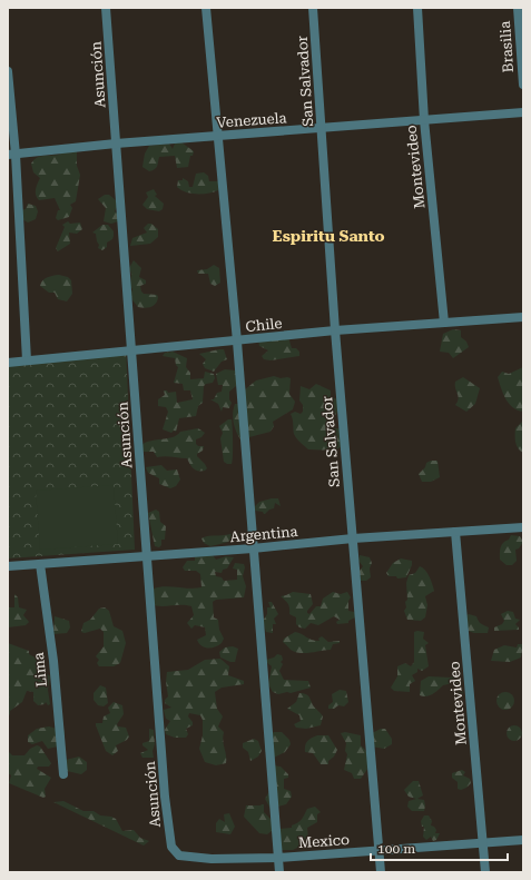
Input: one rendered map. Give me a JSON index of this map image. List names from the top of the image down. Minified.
{"streets":{"street":["Brasilia","Asunción","San Salvador","Venezuela","Montevideo","Chile","Argentina","Lima","Mexico"]},"crossings":[["Asunción","Venezuela"],["Asunción","Chile"],["Asunción","Argentina"],["Asunción","Mexico"],["San Salvador","Venezuela"],["San Salvador","Chile"],["San Salvador","Argentina"],["San Salvador","Mexico"],["Venezuela","Montevideo"],["Montevideo","Chile"],["Montevideo","Argentina"],["Montevideo","Mexico"],["Argentina","Lima"]],"districts":["Espiritu Santo"],"scale_bar":"100 m"}
